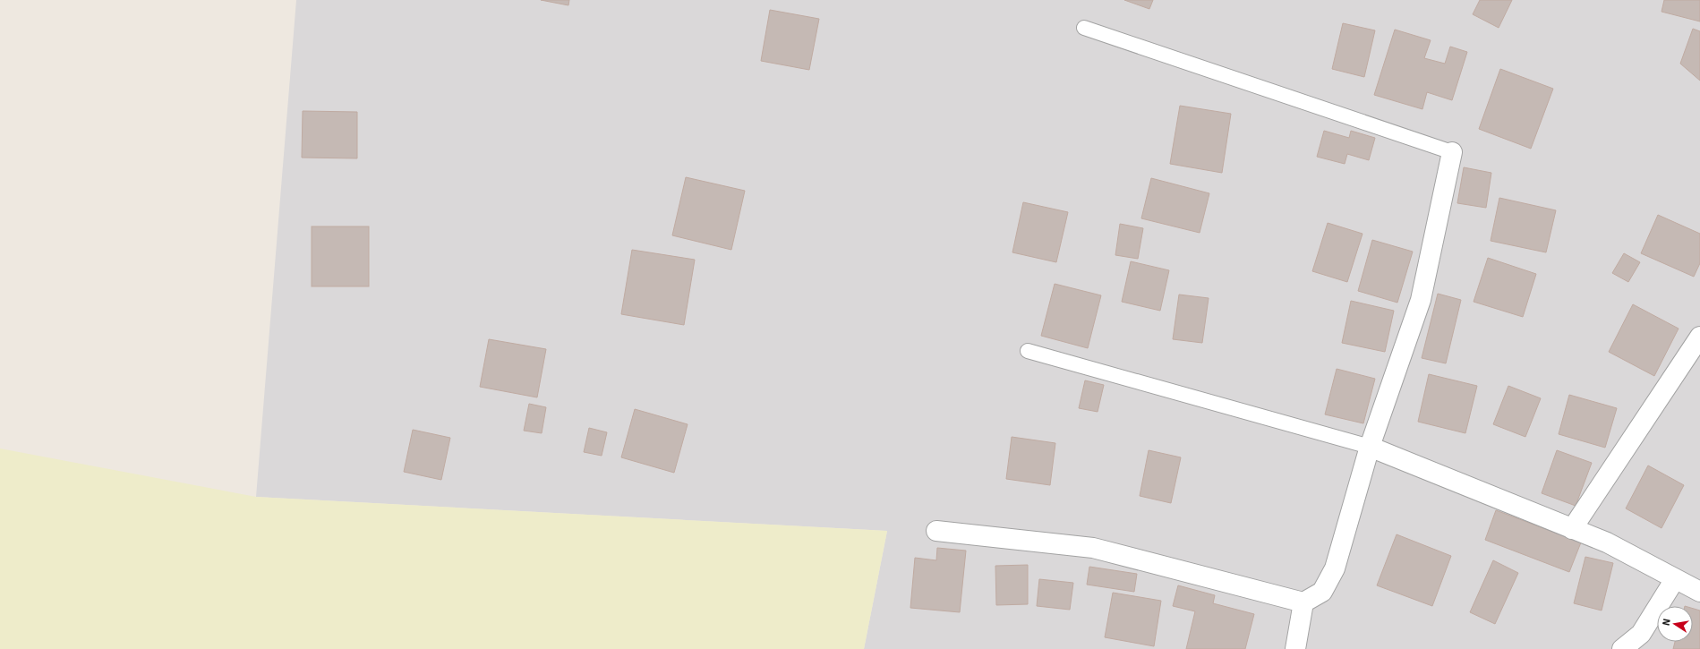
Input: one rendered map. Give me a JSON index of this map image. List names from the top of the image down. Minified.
{"north":"left"}
